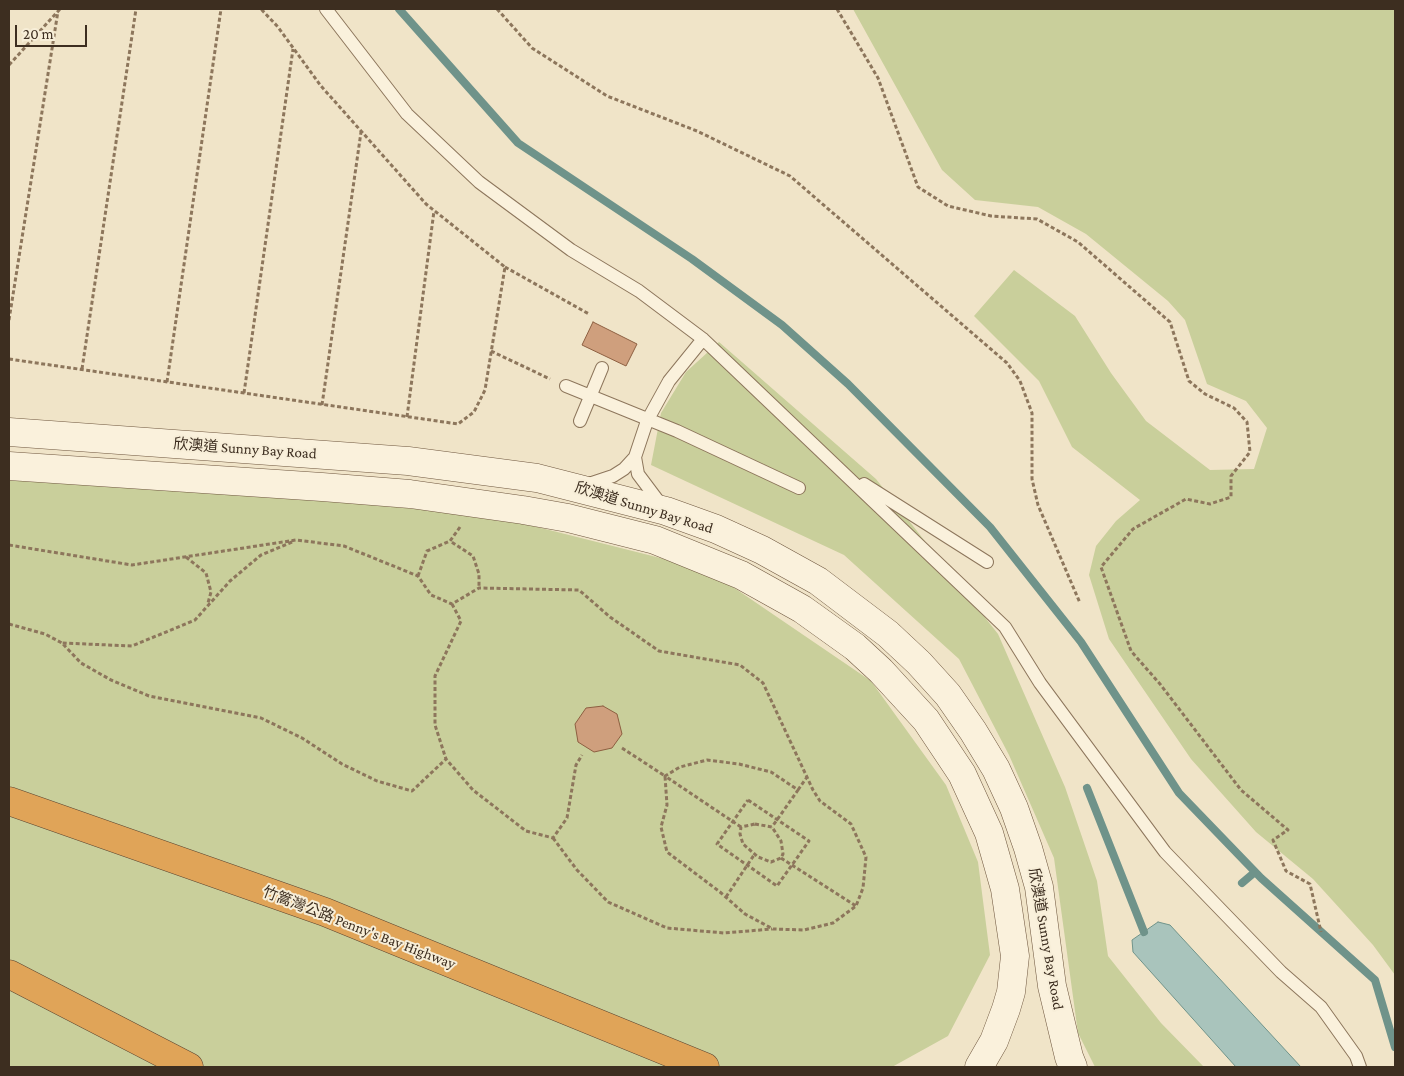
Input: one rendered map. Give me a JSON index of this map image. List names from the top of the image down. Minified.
{"streets":{"highway":["竹篙灣公路 Penny's Bay Highway"],"main road":["欣澳道 Sunny Bay Road"]},"scale_bar":"20 m"}
